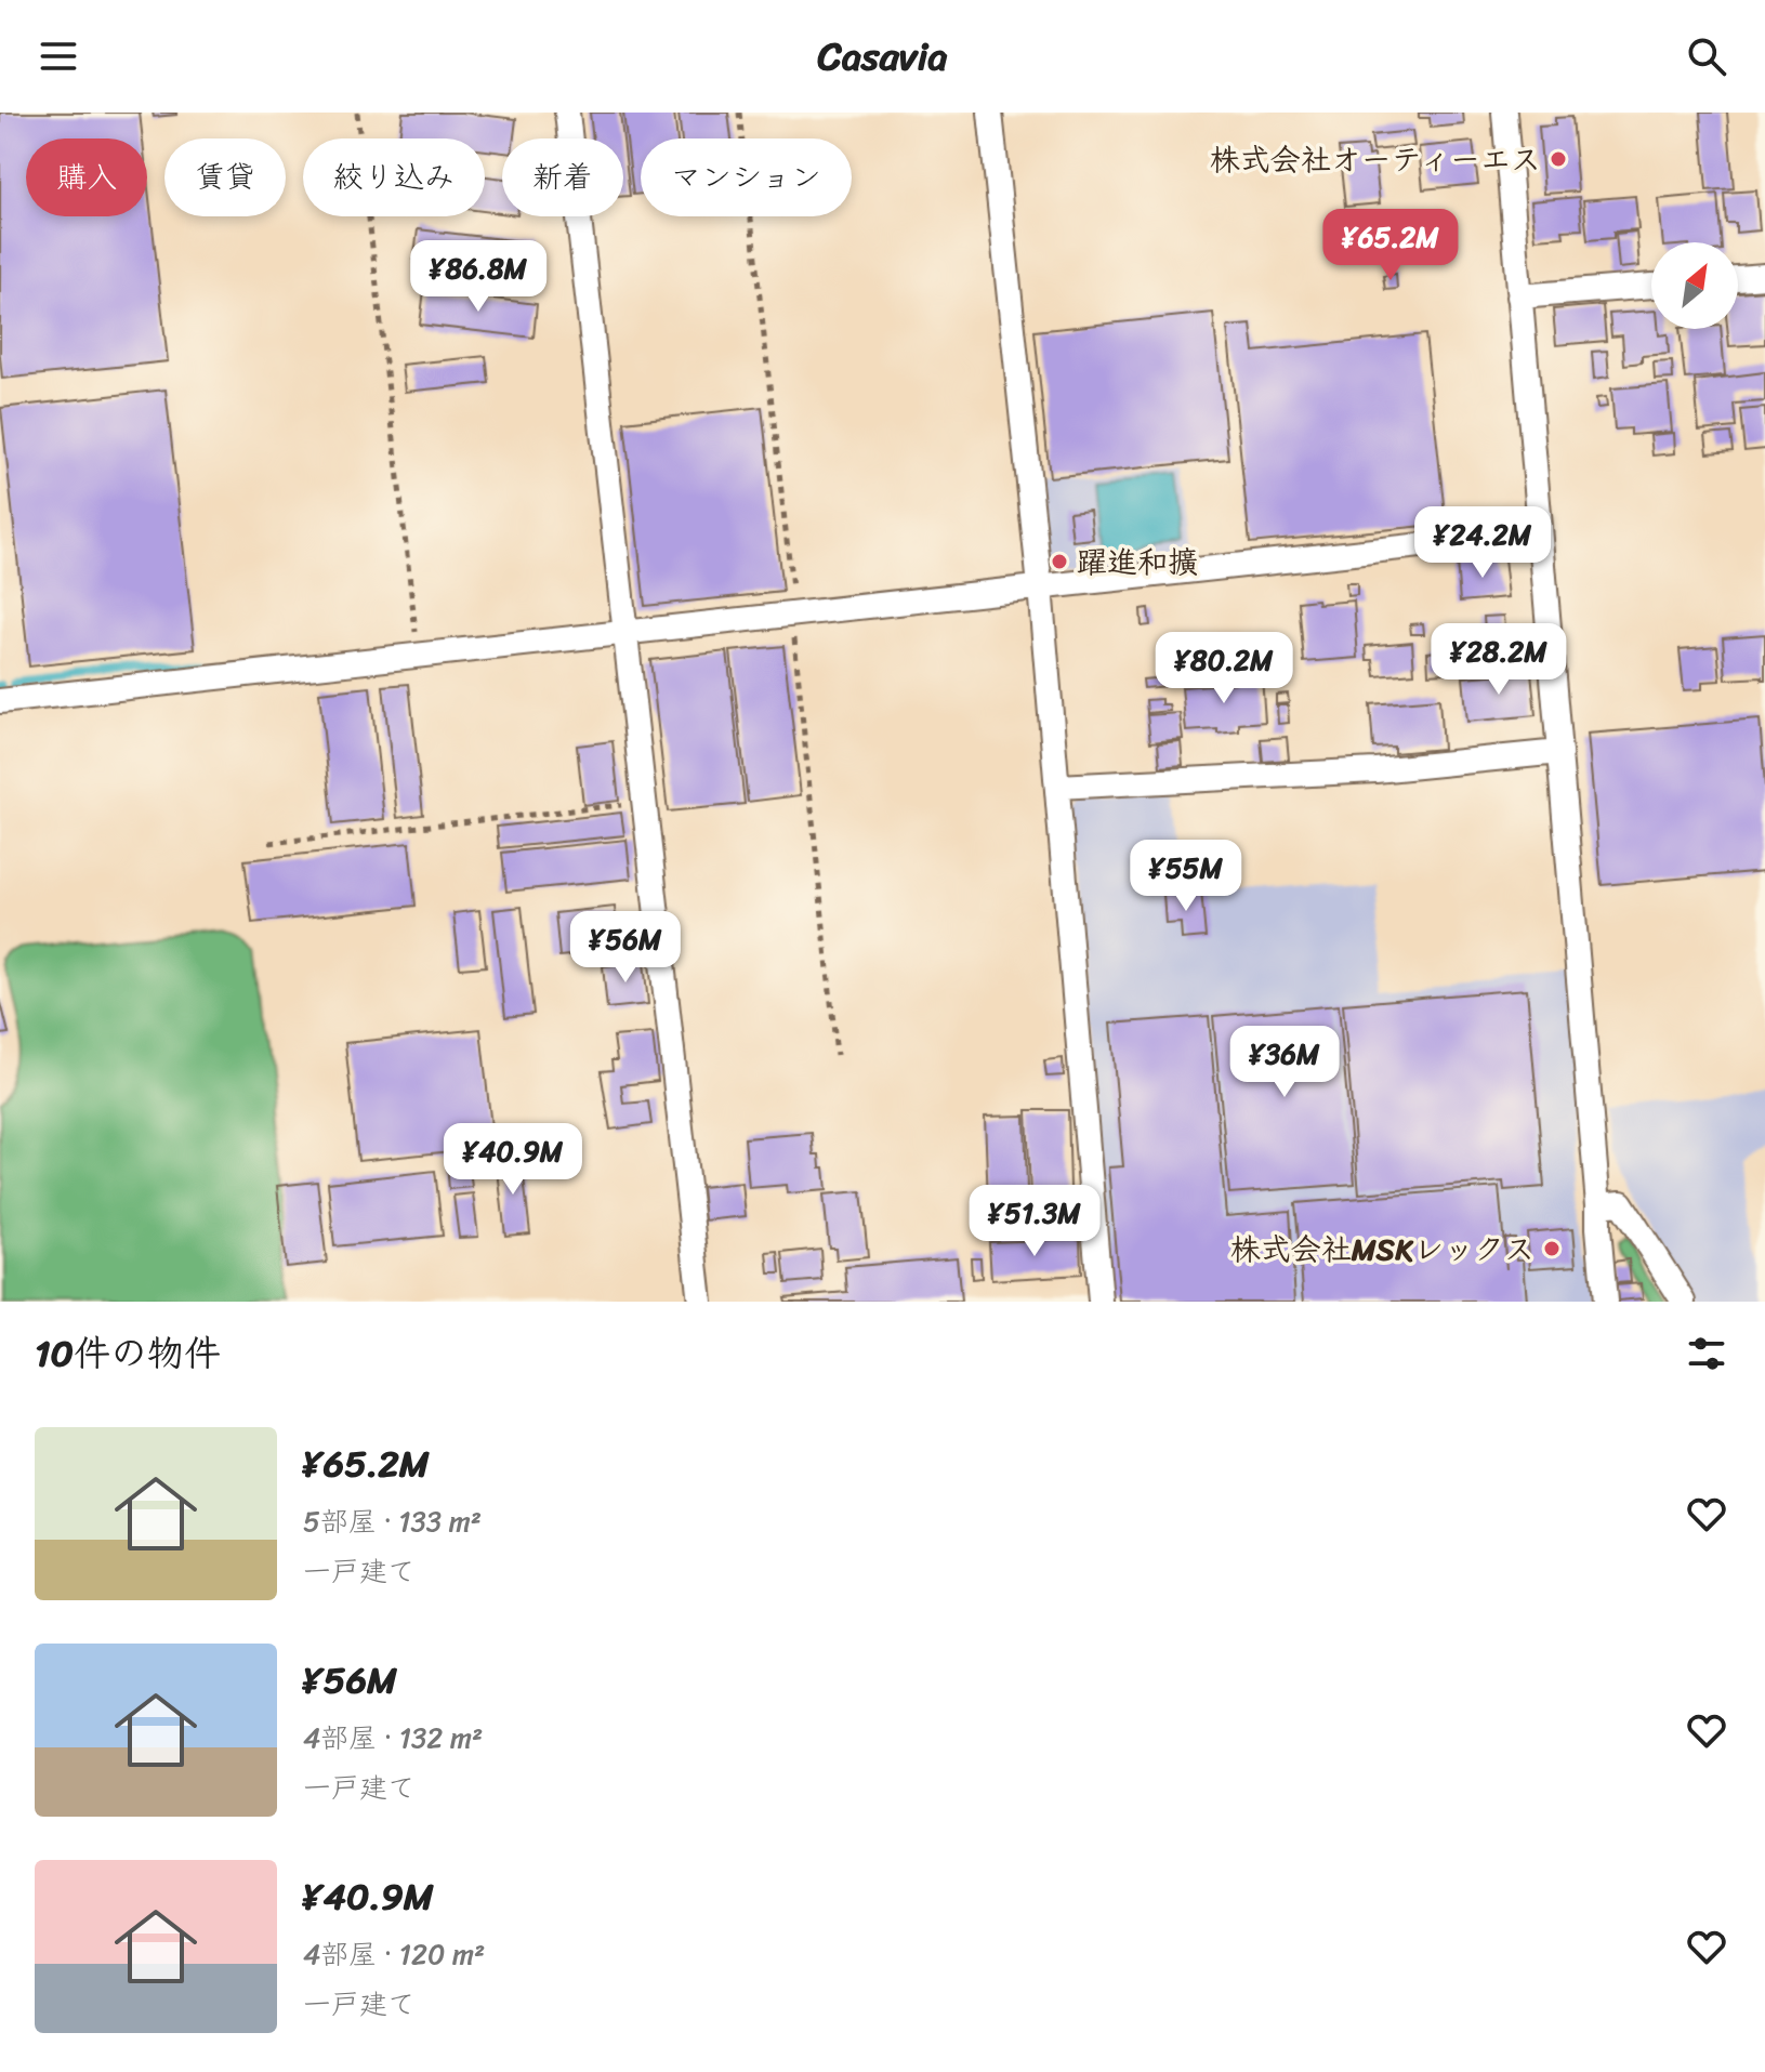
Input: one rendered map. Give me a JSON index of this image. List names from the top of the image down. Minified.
{"places":["株式会社オーティーエス","躍進和擴","株式会社MSKレックス"],"north":"top right","page":{"header":"Casavia","chip":["購入","賃貸","絞り込み","新着","マンション"],"price":["¥65.2M","¥86.8M","¥24.2M","¥28.2M","¥80.2M","¥55M","¥56M","¥36M","¥40.9M","¥51.3M"],"heading":"10件の物件","list":[{"name":"¥65.2M","note":"5部屋 · 133 m² · 一戸建て"},{"name":"¥56M","note":"4部屋 · 132 m² · 一戸建て"},{"name":"¥40.9M","note":"4部屋 · 120 m² · 一戸建て"}]}}
